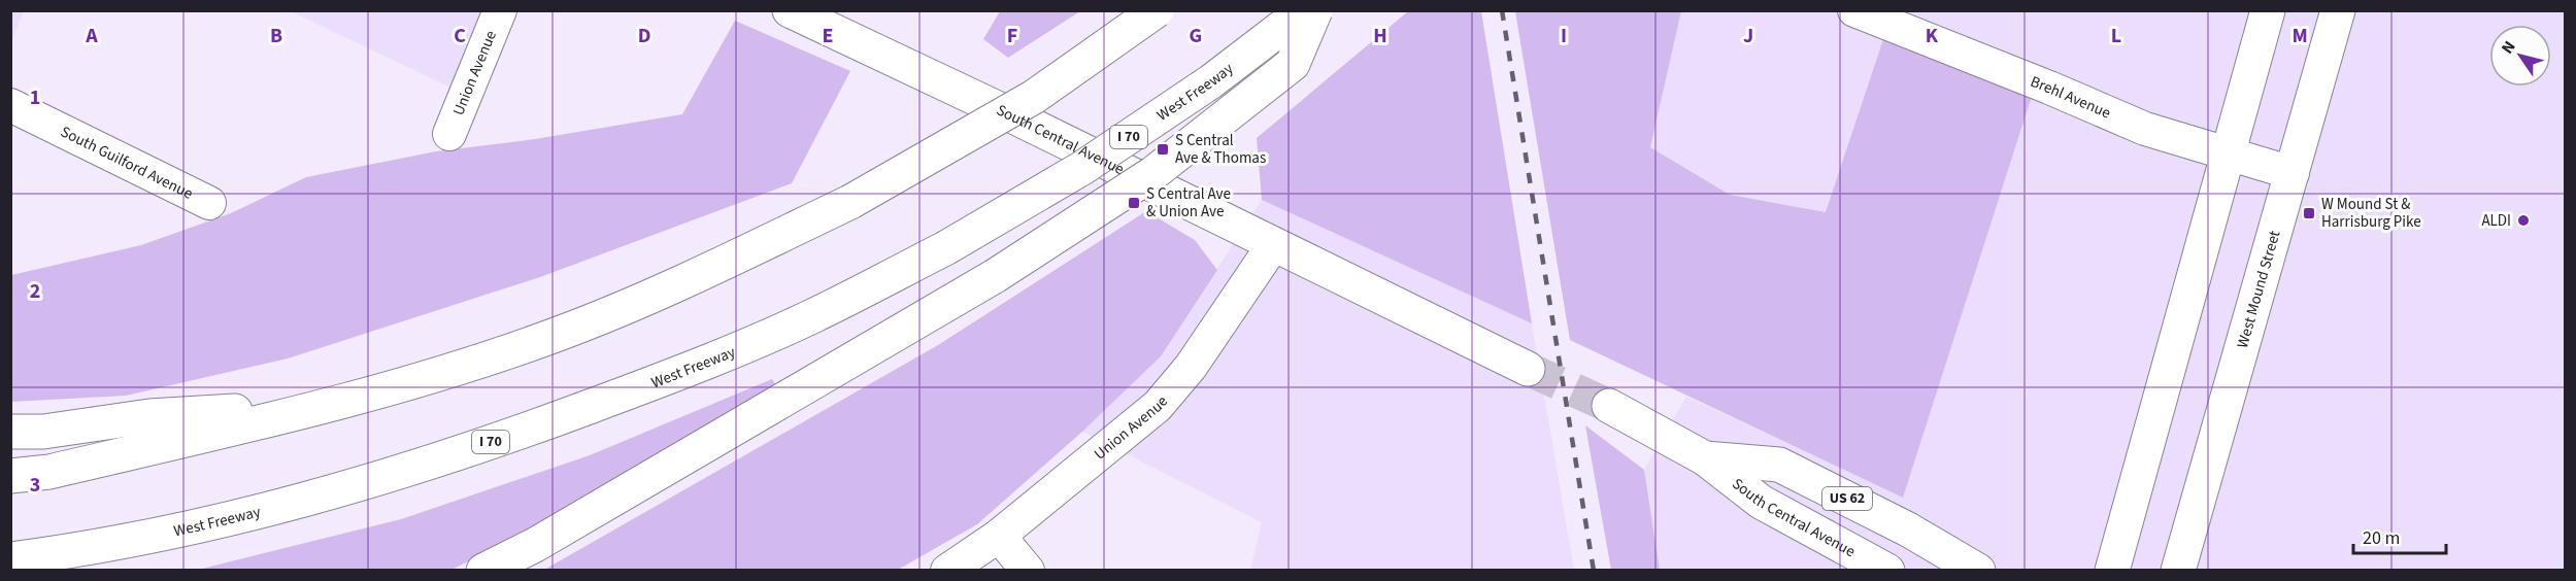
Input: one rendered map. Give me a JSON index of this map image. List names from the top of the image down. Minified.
{"streets":{"main road":["West Freeway","I 70","South Central Avenue","West Mound Street","US 62"],"street":["Union Avenue","Brehl Avenue","South Guilford Avenue"]},"crossings":[["Union Avenue","South Central Avenue"],["Brehl Avenue","West Mound Street"]],"places":{"transit":["S Central Ave & Thomas","S Central Ave & Union Ave","W Mound St & Harrisburg Pike"],"other":["ALDI"]},"scale_bar":"20 m","north":"top left","grid":{"columns":["A","B","C","D","E","F","G","H","I","J","K","L","M"],"rows":["1","2","3"]}}
